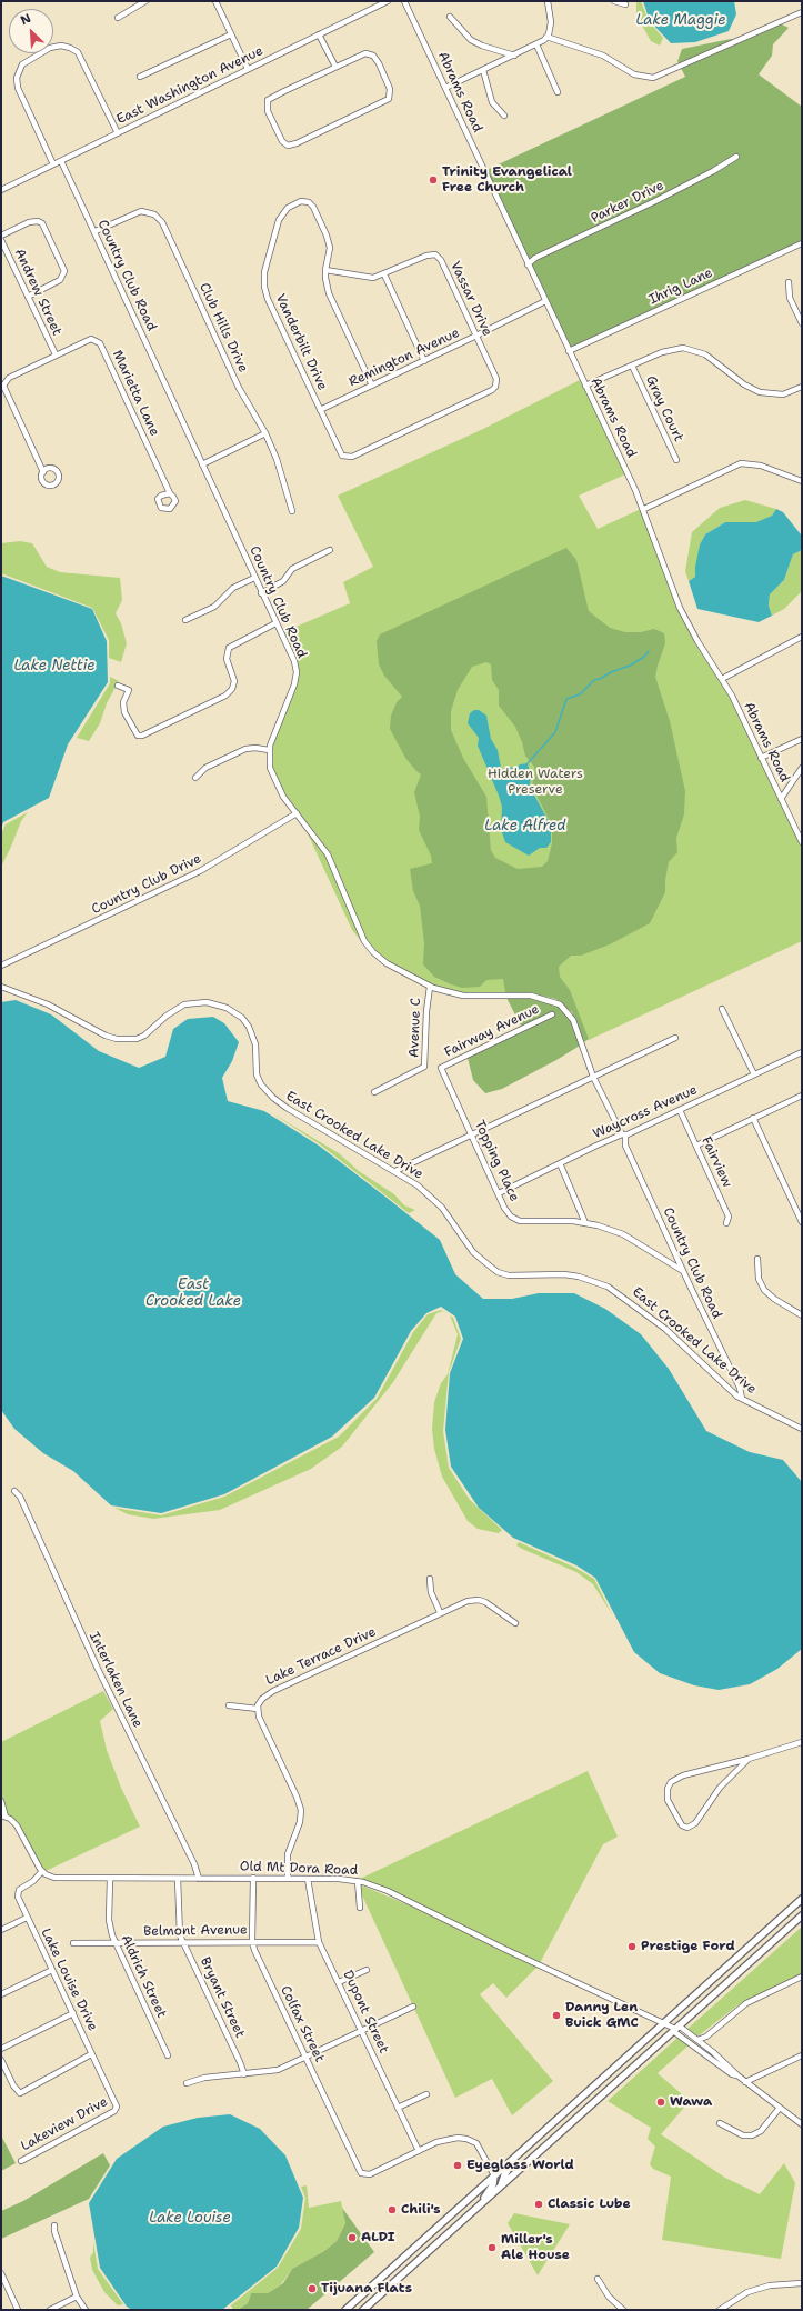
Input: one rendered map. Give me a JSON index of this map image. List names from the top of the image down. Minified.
{"streets":{"street":["East Washington Avenue","Abrams Road","Parker Drive","Country Club Road","Ihrig Lane","Andrew Street","Vassar Drive","Club Hills Drive","Vanderbilt Drive","Remington Avenue","Marietta Lane","Gray Court","Country Club Drive","Avenue C","Fairway Avenue","Waycross Avenue","East Crooked Lake Drive","Topping Place","Fairview","Lake Terrace Drive","Interlaken Lane","Old Mt Dora Road","Belmont Avenue","Aldrich Street","Lake Louise Drive","Bryant Street","Dupont Street","Colfax Street","Lakeview Drive"]},"crossings":[["East Washington Avenue","Country Club Road"],["Abrams Road","Parker Drive"],["Abrams Road","Ihrig Lane"],["Abrams Road","Remington Avenue"],["Country Club Road","Club Hills Drive"],["Country Club Road","Country Club Drive"],["Country Club Road","Avenue C"],["Country Club Road","Waycross Avenue"],["Country Club Road","East Crooked Lake Drive"],["Country Club Road","Topping Place"],["Andrew Street","Marietta Lane"],["Vassar Drive","Vanderbilt Drive"],["Vassar Drive","Remington Avenue"],["Vanderbilt Drive","Remington Avenue"],["Fairway Avenue","Topping Place"],["Waycross Avenue","Topping Place"],["Waycross Avenue","Fairview"],["Interlaken Lane","Old Mt Dora Road"],["Old Mt Dora Road","Aldrich Street"],["Old Mt Dora Road","Lake Louise Drive"],["Old Mt Dora Road","Bryant Street"],["Old Mt Dora Road","Dupont Street"],["Old Mt Dora Road","Colfax Street"],["Belmont Avenue","Aldrich Street"],["Belmont Avenue","Bryant Street"],["Belmont Avenue","Dupont Street"],["Belmont Avenue","Colfax Street"],["Lake Louise Drive","Lakeview Drive"],["Dupont Street","Colfax Street"]],"water":["Lake Maggie","Lake Nettie","Lake Alfred","East Crooked Lake","Lake Louise"],"parks":["Hidden Waters Preserve"],"places":["Trinity Evangelical Free Church","Prestige Ford","Danny Len Buick GMC","Wawa","Eyeglass World","Classic Lube","Chili's","ALDI","Miller's Ale House","Tijuana Flats"],"north":"top left"}
